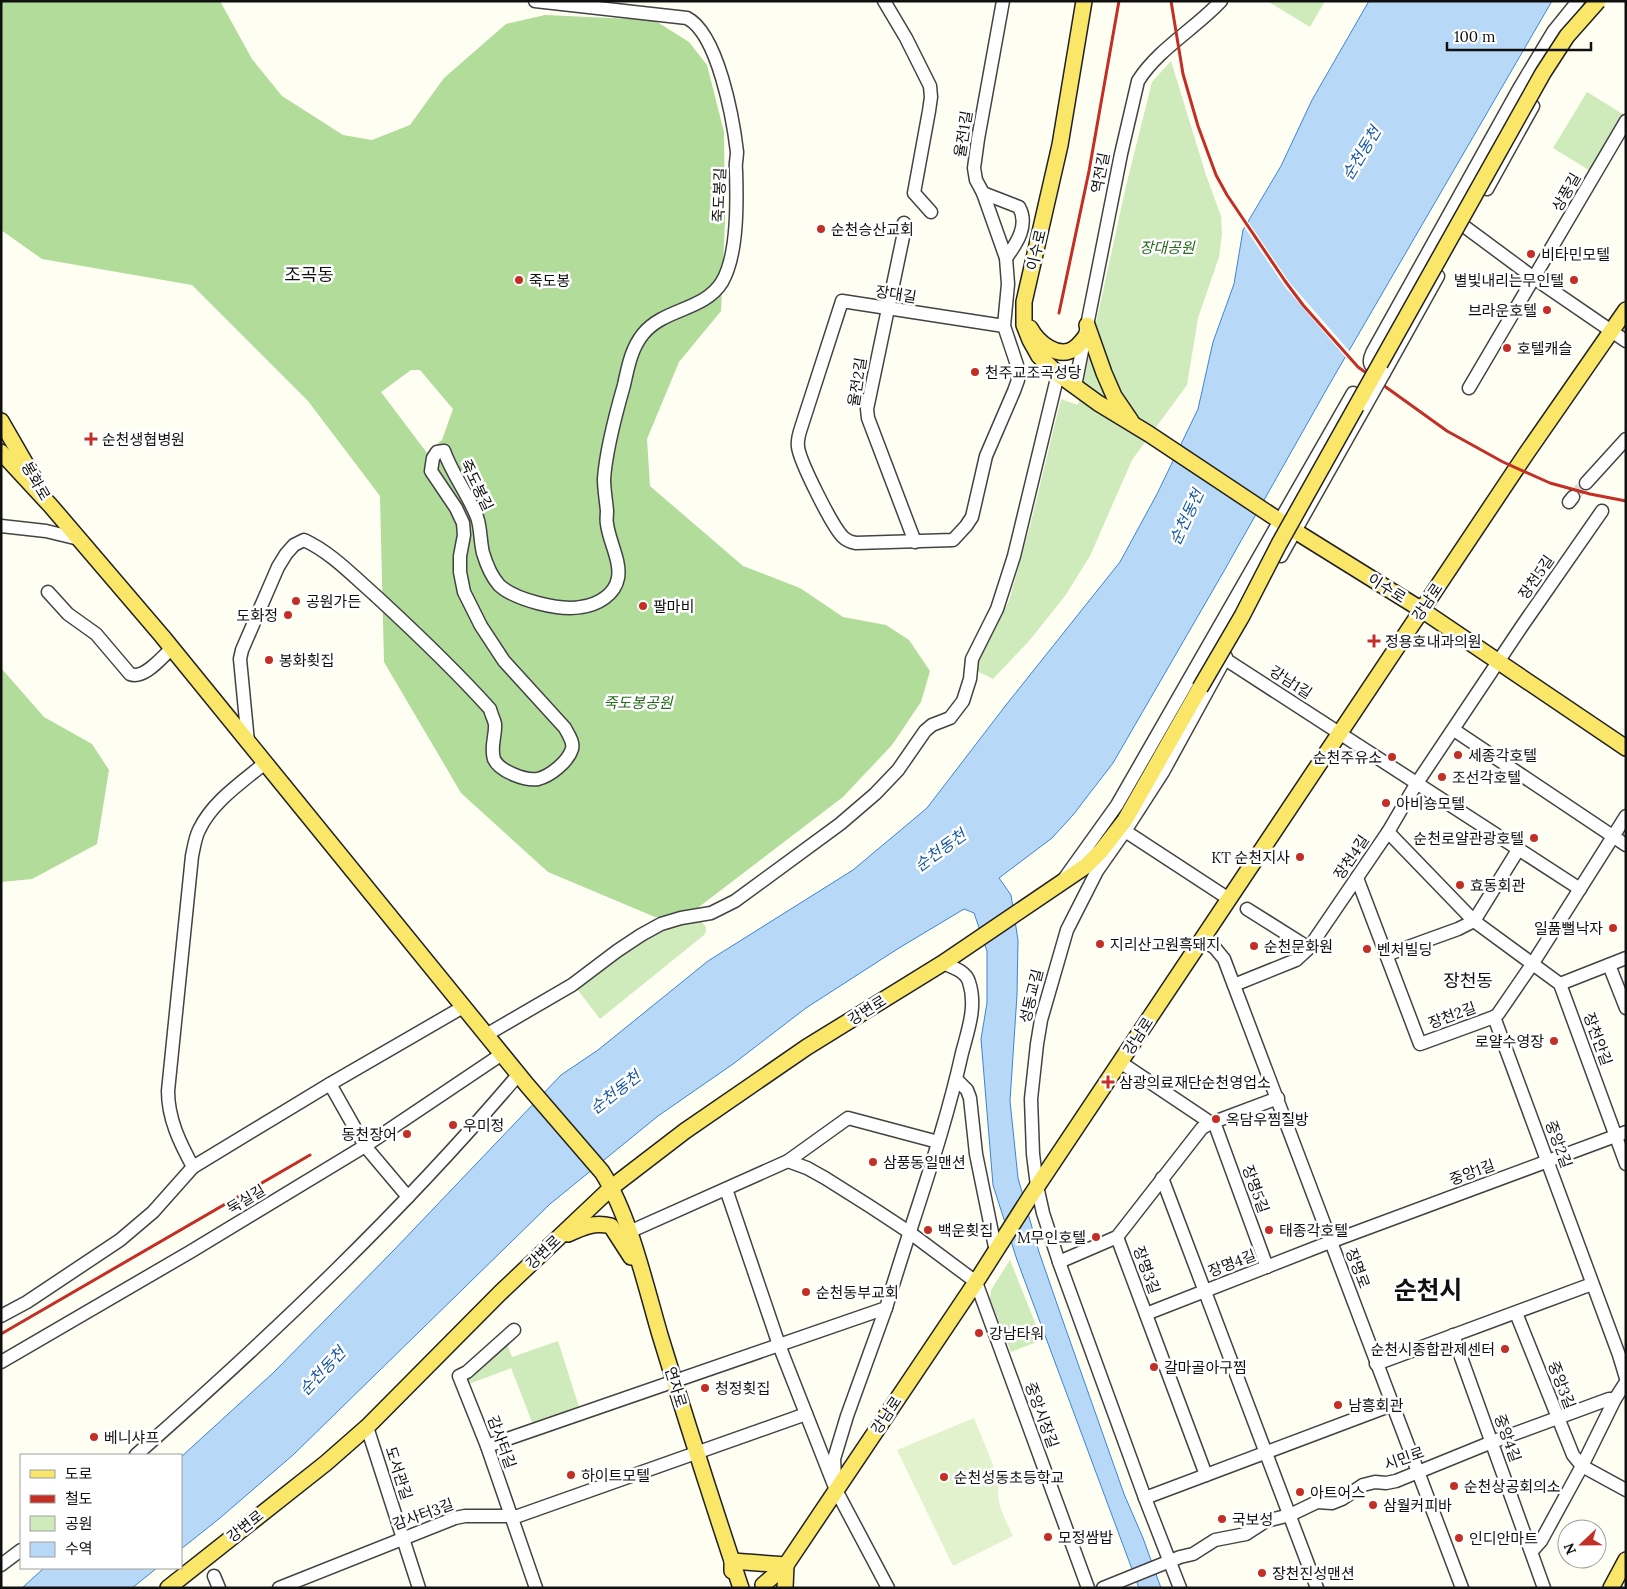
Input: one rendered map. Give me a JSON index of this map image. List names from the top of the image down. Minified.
{"streets":{"main road":["이수로","봉화로","강남로","강변로","연자로"],"street":["율전1길","역전길","상풍길","죽도봉길","장대길","율전2길","장천5길","강남1길","장천4길","성동교길","장천2길","장천안길","중앙2길","중앙1길","장명5길","둑실길","장명4길","장명로","장명3길","중앙3길","중앙시장길","중앙4길","감사터길","시민로","도서관길","감사터3길"]},"crossings":[["율전1길","장대길"],["역전길","이수로"],["이수로","장천5길"],["이수로","강남로"],["이수로","장천4길"],["장대길","율전2길"],["장천5길","장천4길"],["강남로","강남1길"],["강남로","성동교길"],["강남로","장명로"],["강남로","중앙시장길"],["장천4길","장천2길"],["장천4길","장명로"],["성동교길","시민로"],["강변로","연자로"],["강변로","도서관길"],["장천2길","중앙2길"],["장천안길","중앙1길"],["중앙2길","중앙1길"],["중앙1길","장명4길"],["중앙1길","장명로"],["장명5길","장명4길"],["장명4길","장명로"],["장명4길","장명3길"],["장명로","시민로"],["중앙3길","시민로"],["연자로","감사터3길"],["중앙4길","시민로"],["감사터길","감사터3길"],["도서관길","감사터3길"]],"districts":["조곡동","장천동","순천시"],"water":["순천동천"],"parks":["장대공원","죽도봉공원"],"places":{"other":["순천승산교회","비타민모텔","죽도봉","별빛내리는무인텔","브라운호텔","호텔캐슬","천주교조곡성당","공원가든","팔마비","도화정","봉화횟집","세종각호텔","순천주유소","조선각호텔","아비숑모텔","순천로얄관광호텔","KT 순천지사","효동회관","일품뻘낙자","지리산고원흑돼지","순천문화원","벤처빌딩","로얄수영장","옥담우찜질방","우미정","동천장어","삼풍동일맨션","백운횟집","태종각호텔","M무인호텔","순천동부교회","강남타워","순천시종합관제센터","갈마골아구찜","청정횟집","남흥회관","베니샤프","하이트모텔","순천성동초등학교","순천상공회의소","아트어스","삼월커피바","국보성","모정쌈밥","인디안마트","장천진성맨션"],"health":["순천생협병원","정용호내과의원","삼광의료재단순천영업소"]},"legend":["도로","철도","공원","수역"],"scale_bar":"100 m","north":"left"}
